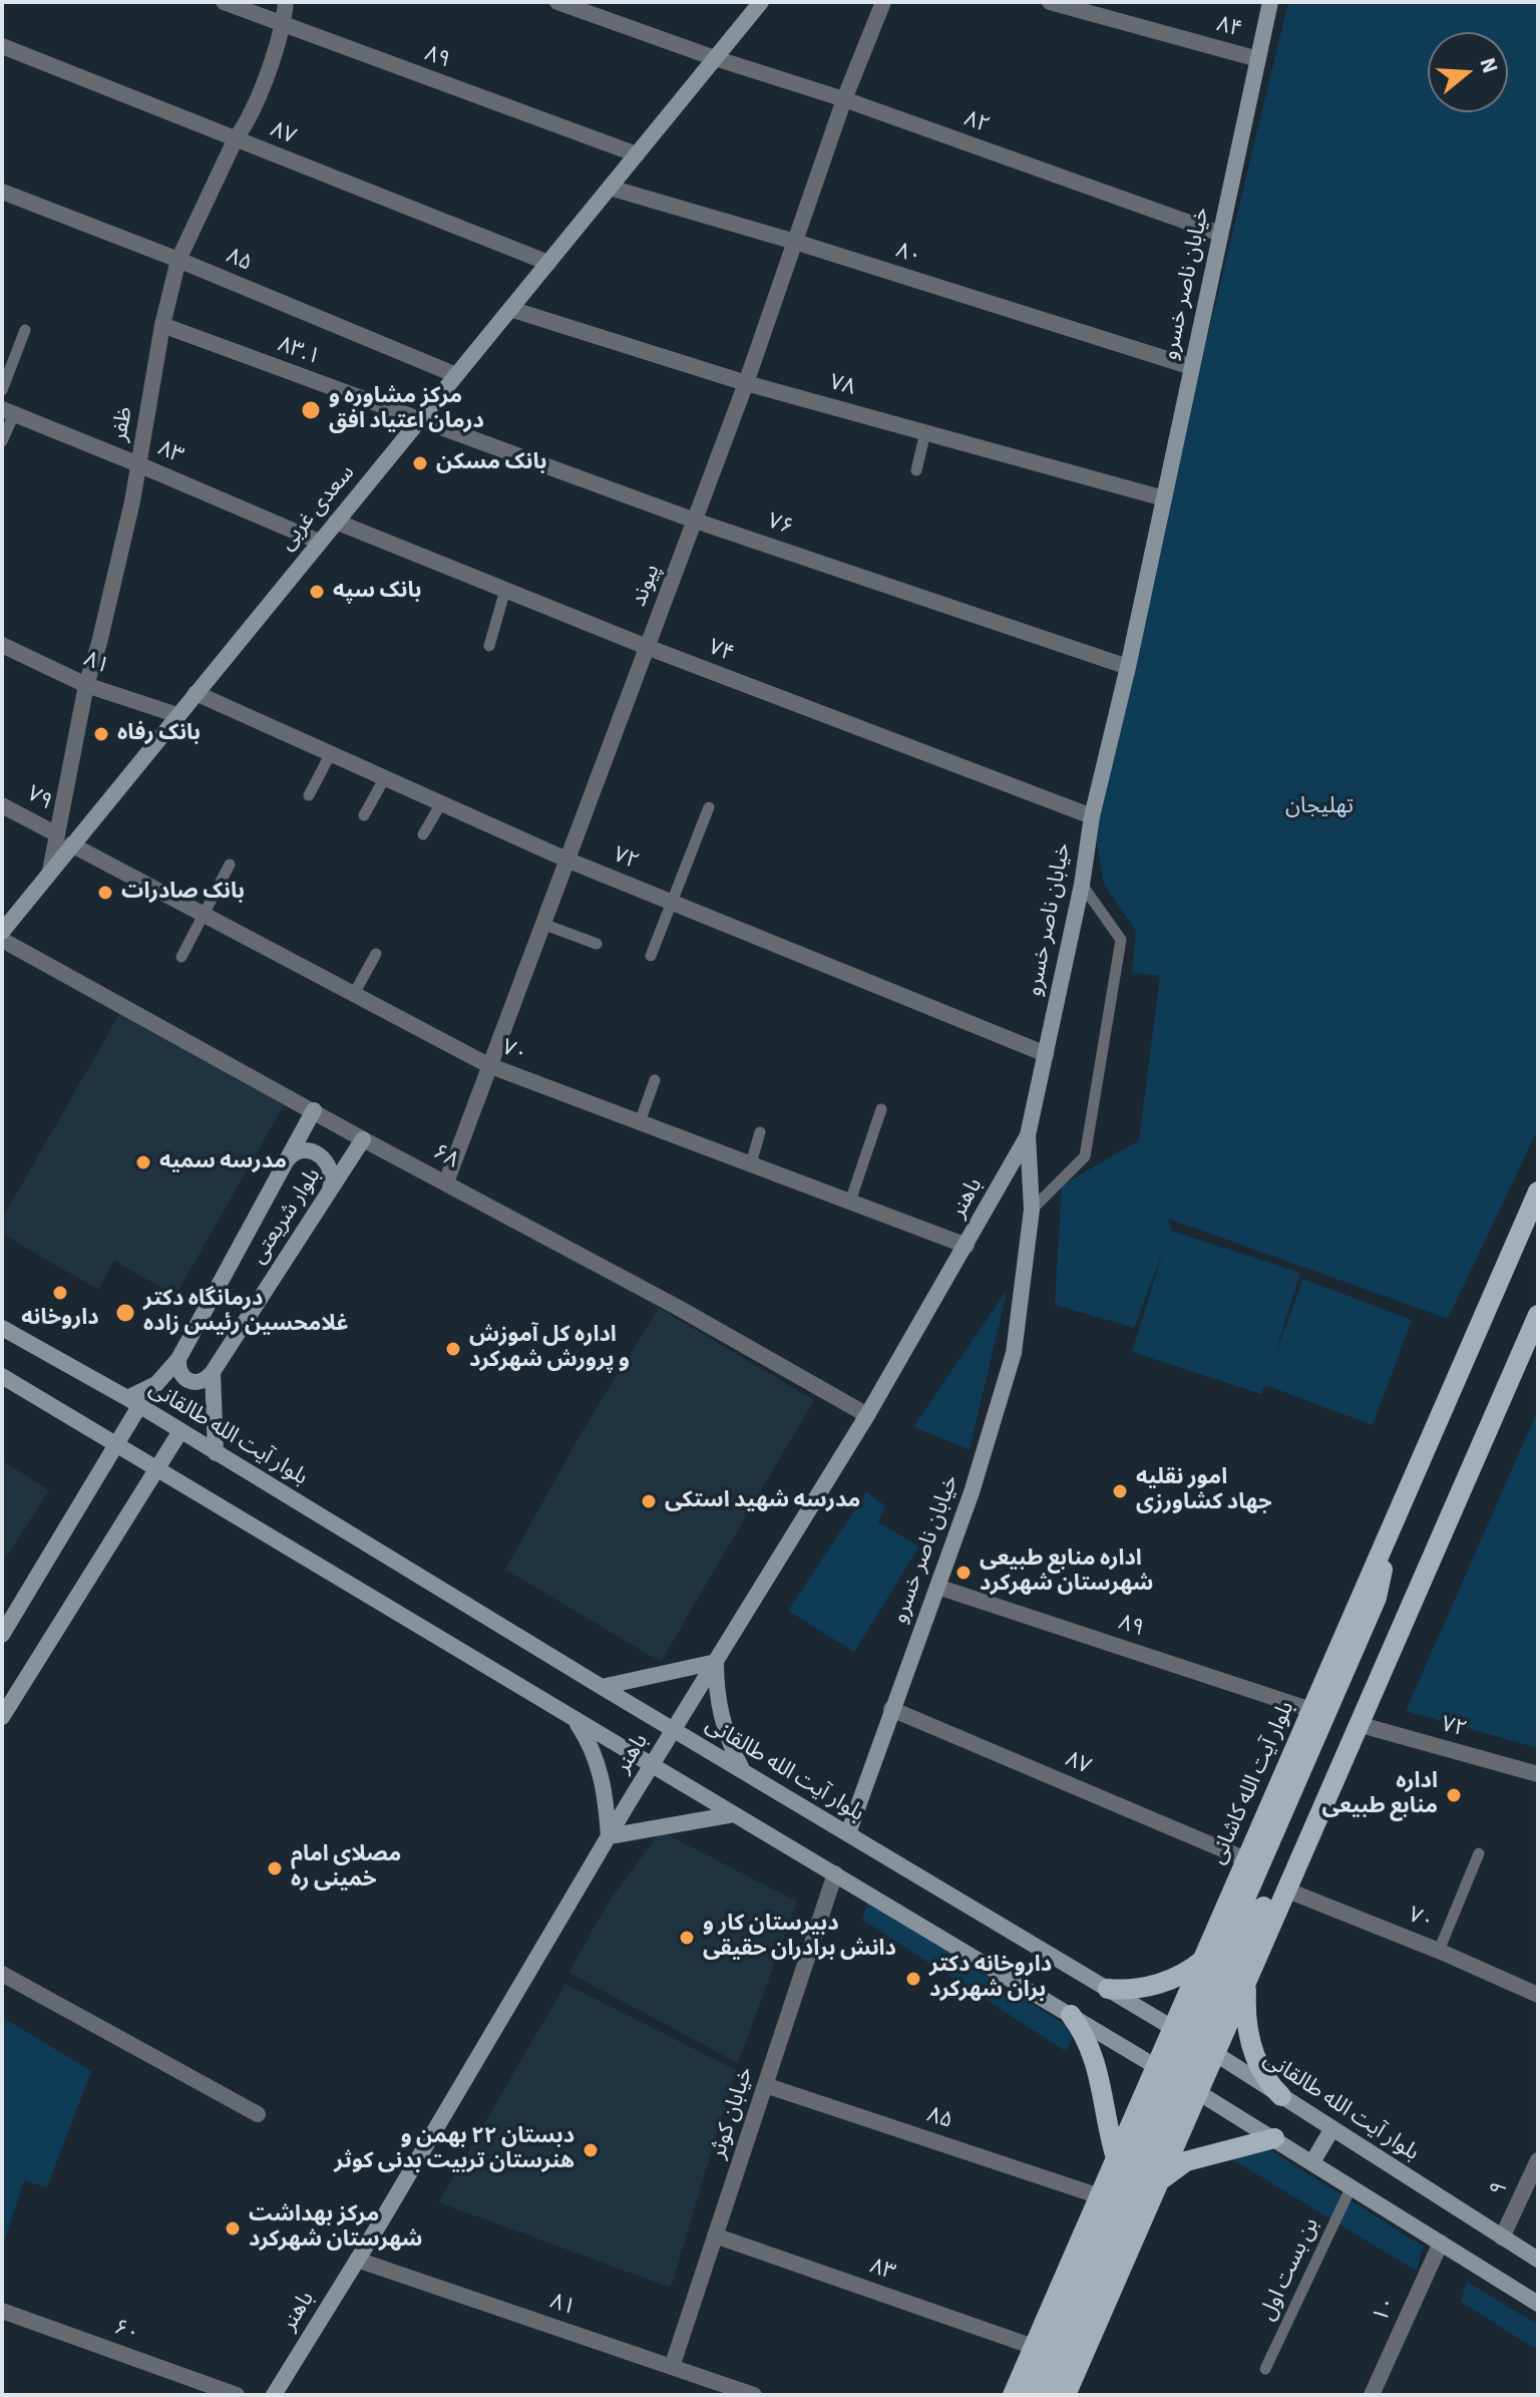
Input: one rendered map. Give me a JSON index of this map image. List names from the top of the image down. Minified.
{"streets":{"main road":["خیابان ناصر خسرو","سعدی غربی","باهنر","بلوار شریعتی","بلوار آیت الله طالقانی","بلوار آیت الله کاشانی"],"street":["۸۴","۸۹","۸۲","۸۷","۸۰","۸۵","۸۳.۱","۷۸","ظفر","۸۳","۷۶","پیوند","۷۴","۸۱","۷۹","۷۲","۷۰","۶۸","خیابان کوثر","۹","۱۰","۶۰"],"lane":["بن بست اول"]},"crossings":[["۸۴","خیابان ناصر خسرو"],["۸۹","خیابان ناصر خسرو"],["۸۹","ظفر"],["۸۹","سعدی غربی"],["۸۹","بلوار آیت الله کاشانی"],["۸۲","خیابان ناصر خسرو"],["۸۲","سعدی غربی"],["۸۲","پیوند"],["۸۷","خیابان ناصر خسرو"],["۸۷","ظفر"],["۸۷","سعدی غربی"],["۸۷","بلوار آیت الله کاشانی"],["۸۰","خیابان ناصر خسرو"],["۸۰","سعدی غربی"],["۸۰","پیوند"],["۸۵","ظفر"],["۸۵","سعدی غربی"],["۸۵","بلوار آیت الله کاشانی"],["۸۵","خیابان کوثر"],["خیابان ناصر خسرو","۷۸"],["خیابان ناصر خسرو","۷۶"],["خیابان ناصر خسرو","۷۴"],["خیابان ناصر خسرو","۷۲"],["خیابان ناصر خسرو","باهنر"],["خیابان ناصر خسرو","بلوار آیت الله طالقانی"],["۸۳.۱","ظفر"],["۸۳.۱","سعدی غربی"],["۸۳.۱","۷۶"],["۷۸","سعدی غربی"],["۷۸","پیوند"],["ظفر","۸۳"],["ظفر","سعدی غربی"],["ظفر","۸۱"],["ظفر","۷۹"],["۸۳","سعدی غربی"],["۸۳","بلوار آیت الله کاشانی"],["۸۳","خیابان کوثر"],["سعدی غربی","۷۶"],["سعدی غربی","۷۴"],["سعدی غربی","۸۱"],["سعدی غربی","۷۲"],["سعدی غربی","۷۰"],["۷۶","پیوند"],["پیوند","۷۴"],["پیوند","۷۲"],["پیوند","۷۰"],["پیوند","۶۸"],["۸۱","باهنر"],["۸۱","خیابان کوثر"],["۷۰","باهنر"],["۶۸","باهنر"],["۶۸","بلوار شریعتی"],["باهنر","بلوار آیت الله طالقانی"],["بلوار شریعتی","بلوار آیت الله طالقانی"],["بلوار آیت الله طالقانی","بلوار آیت الله کاشانی"],["بلوار آیت الله طالقانی","۹"]],"parks":["تهلیجان"],"places":["مرکز مشاوره و درمان اعتیاد افق","بانک مسکن","بانک سپه","بانک رفاه","بانک صادرات","مدرسه سمیه","داروخانه","درمانگاه دکتر غلامحسین رئیس زاده","اداره کل آموزش و پرورش شهرکرد","امور نقلیه جهاد کشاورزی","مدرسه شهید استکی","اداره منابع طبیعی شهرستان شهرکرد","اداره منابع طبیعی","مصلای امام خمینی ره","دبیرستان کار و دانش برادران حقیقی","داروخانه دکتر بران شهرکرد","دبستان ۲۲ بهمن و هنرستان تربیت بدنی کوثر","مرکز بهداشت شهرستان شهرکرد"],"north":"right"}
